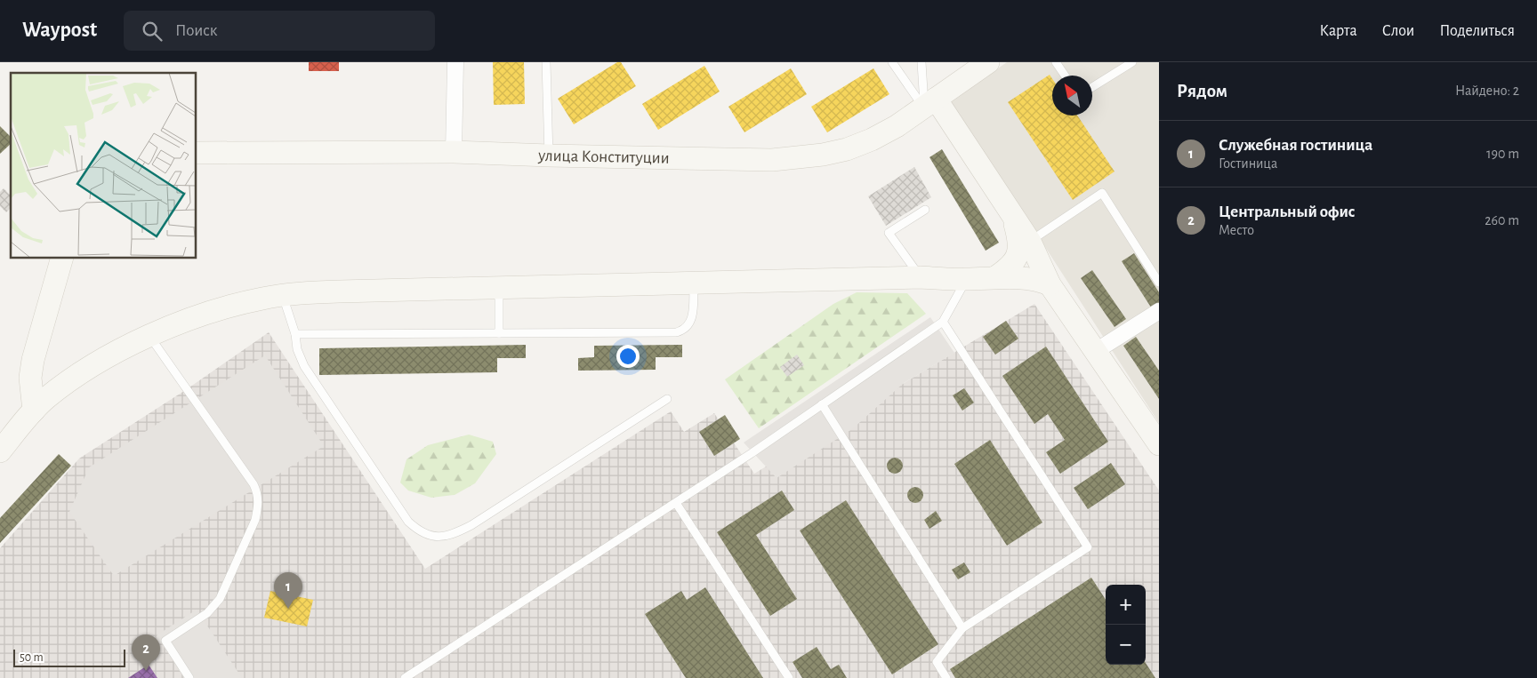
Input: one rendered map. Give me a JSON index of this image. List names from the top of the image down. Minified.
{"streets":{"street":["улица Конституции"]},"scale_bar":"50 m","north":"top left","page":{"header":"Waypost","search":"Поиск","nav":["Карта","Слои","Поделиться"],"heading":["Рядом","Найдено: 2"],"list":[{"mark":"1","name":"Служебная гостиница","note":"Гостиница","value":"190 m"},{"mark":"2","name":"Центральный офис","note":"Место","value":"260 m"}],"pins":["1","2"],"map_buttons":["+","−"],"scale":"50 m"}}
